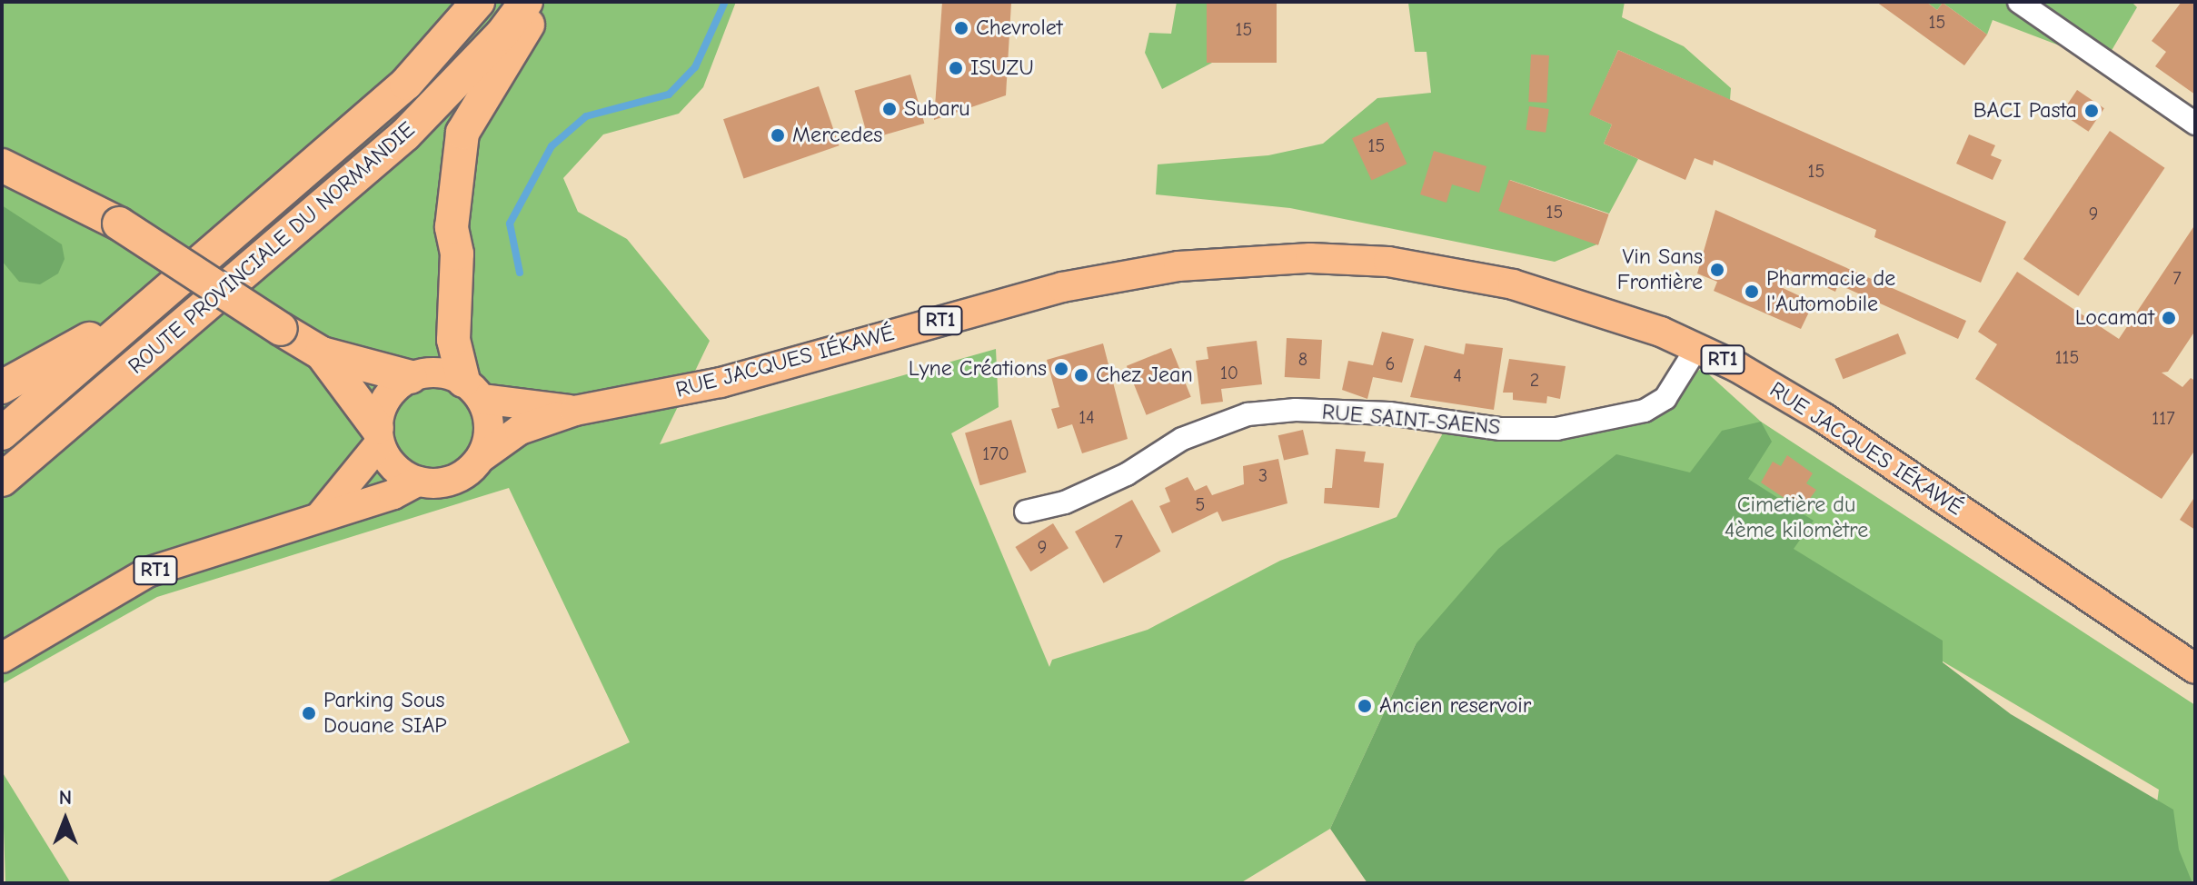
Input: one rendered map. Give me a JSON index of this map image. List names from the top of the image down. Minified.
{"streets":{"highway":["ROUTE PROVINCIALE DU NORMANDIE"],"main road":["RT1","RUE JACQUES IÉKAWÉ"],"street":["RUE SAINT-SAENS"]},"crossings":[["RT1","RUE JACQUES IÉKAWÉ"],["RUE JACQUES IÉKAWÉ","RUE SAINT-SAENS"]],"parks":["Cimetière du 4ème kilomètre"],"places":["Chevrolet","ISUZU","Subaru","BACI Pasta","Mercedes","Vin Sans Frontière","Pharmacie de l'Automobile","Locamat","Lyne Créations","Chez Jean","Ancien reservoir","Parking Sous Douane SIAP"],"house_numbers":["15","15","15","15","15","9","7","115","8","6","10","4","2","14","117","170","3","5","7","9"],"north":"top"}
